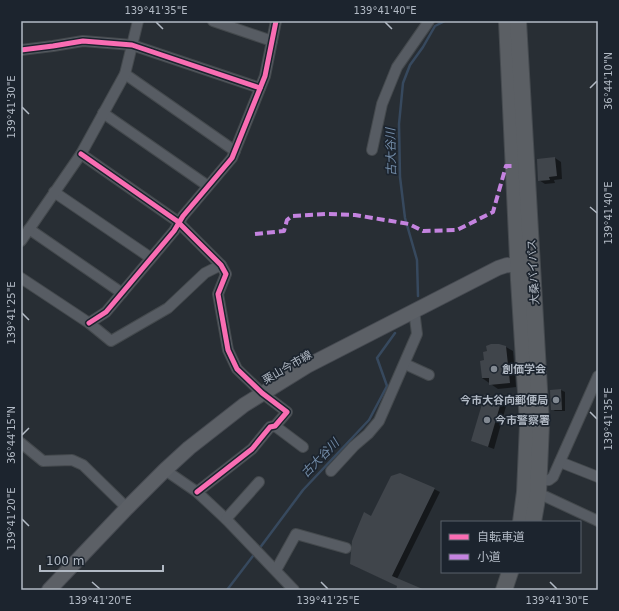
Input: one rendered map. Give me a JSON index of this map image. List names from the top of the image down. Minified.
{"streets":{"highway":["大桑バイパス"],"main road":["栗山今市線"]},"crossings":[["大桑バイパス","栗山今市線"]],"water":["古大谷川"],"places":["創価学会","今市大谷向郵便局","今市警察署"],"legend":["自転車道","小道"],"scale_bar":"100 m","coordinates":["139°41'35\"E","139°41'40\"E","36°44'10\"N","139°41'30\"E","139°41'25\"E","36°44'15\"N","139°41'20\"E"]}
